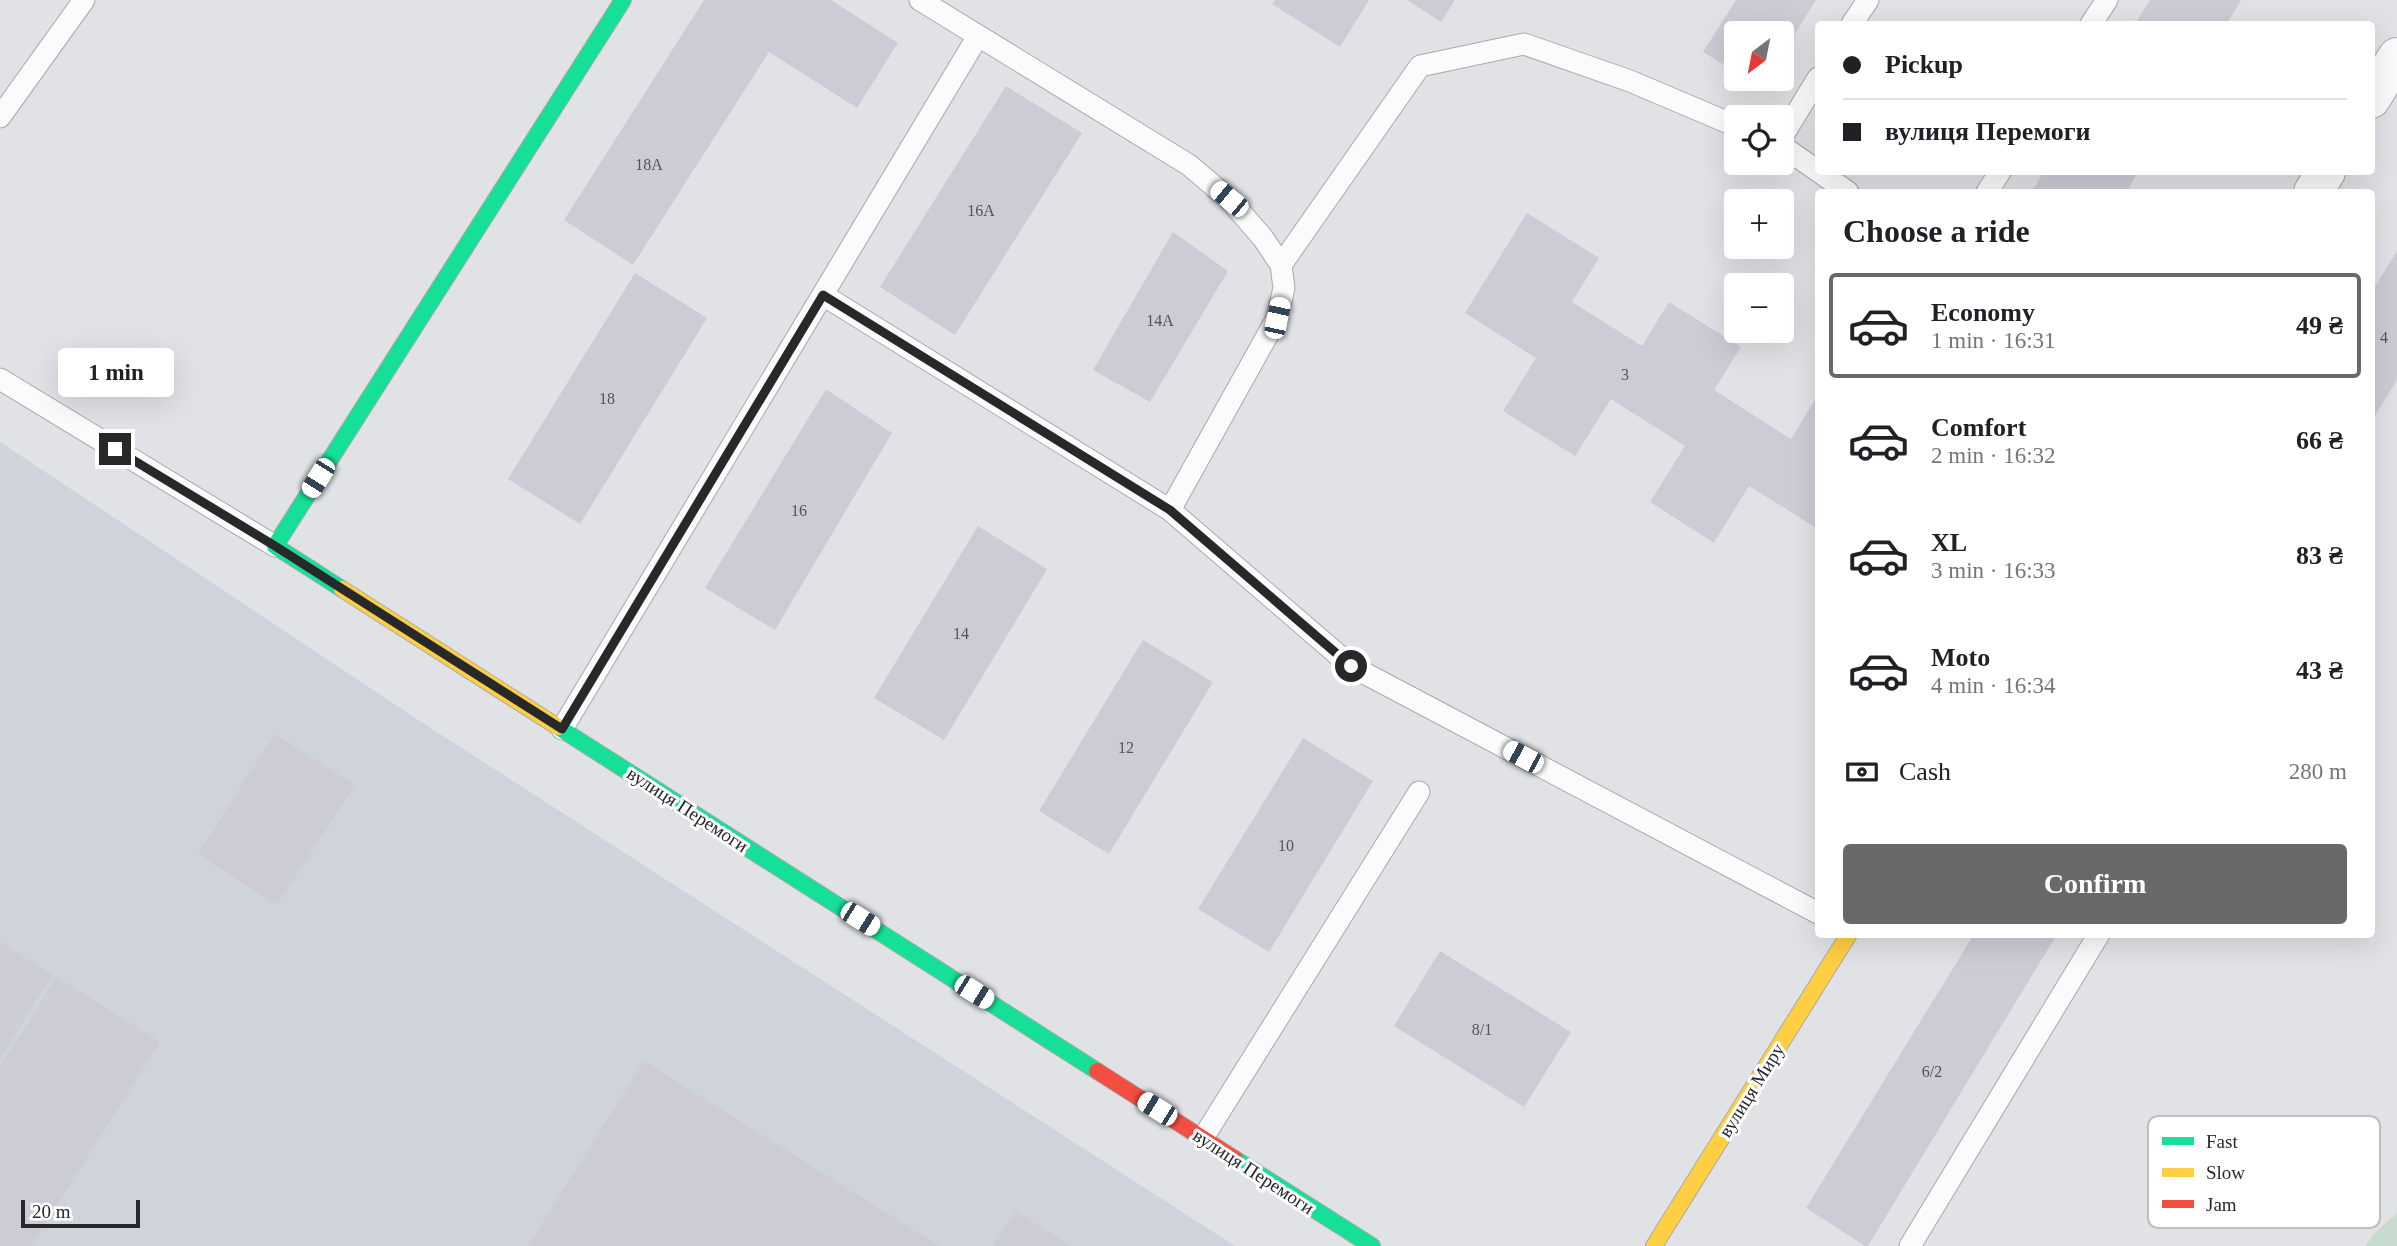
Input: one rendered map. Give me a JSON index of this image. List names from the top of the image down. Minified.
{"streets":{"street":["вулиця Перемоги","вулиця Миру"]},"house_numbers":["18А","16А","14А","4","3","18","16","14","12","10","8/1","6/2"],"legend":["Fast","Slow","Jam"],"scale_bar":"20 m","north":"bottom left","page":{"map_buttons":["+","−"],"banner":["Pickup","вулиця Перемоги"],"heading":"Choose a ride","list":[{"name":"Economy","note":"1 min · 16:31","value":"49 ₴"},{"name":"Comfort","note":"2 min · 16:32","value":"66 ₴"},{"name":"XL","note":"3 min · 16:33","value":"83 ₴"},{"name":"Moto","note":"4 min · 16:34","value":"43 ₴"}],"bubble":"1 min","pay":["Cash","280 m"],"buttons":"Confirm","scale":"20 m"}}
